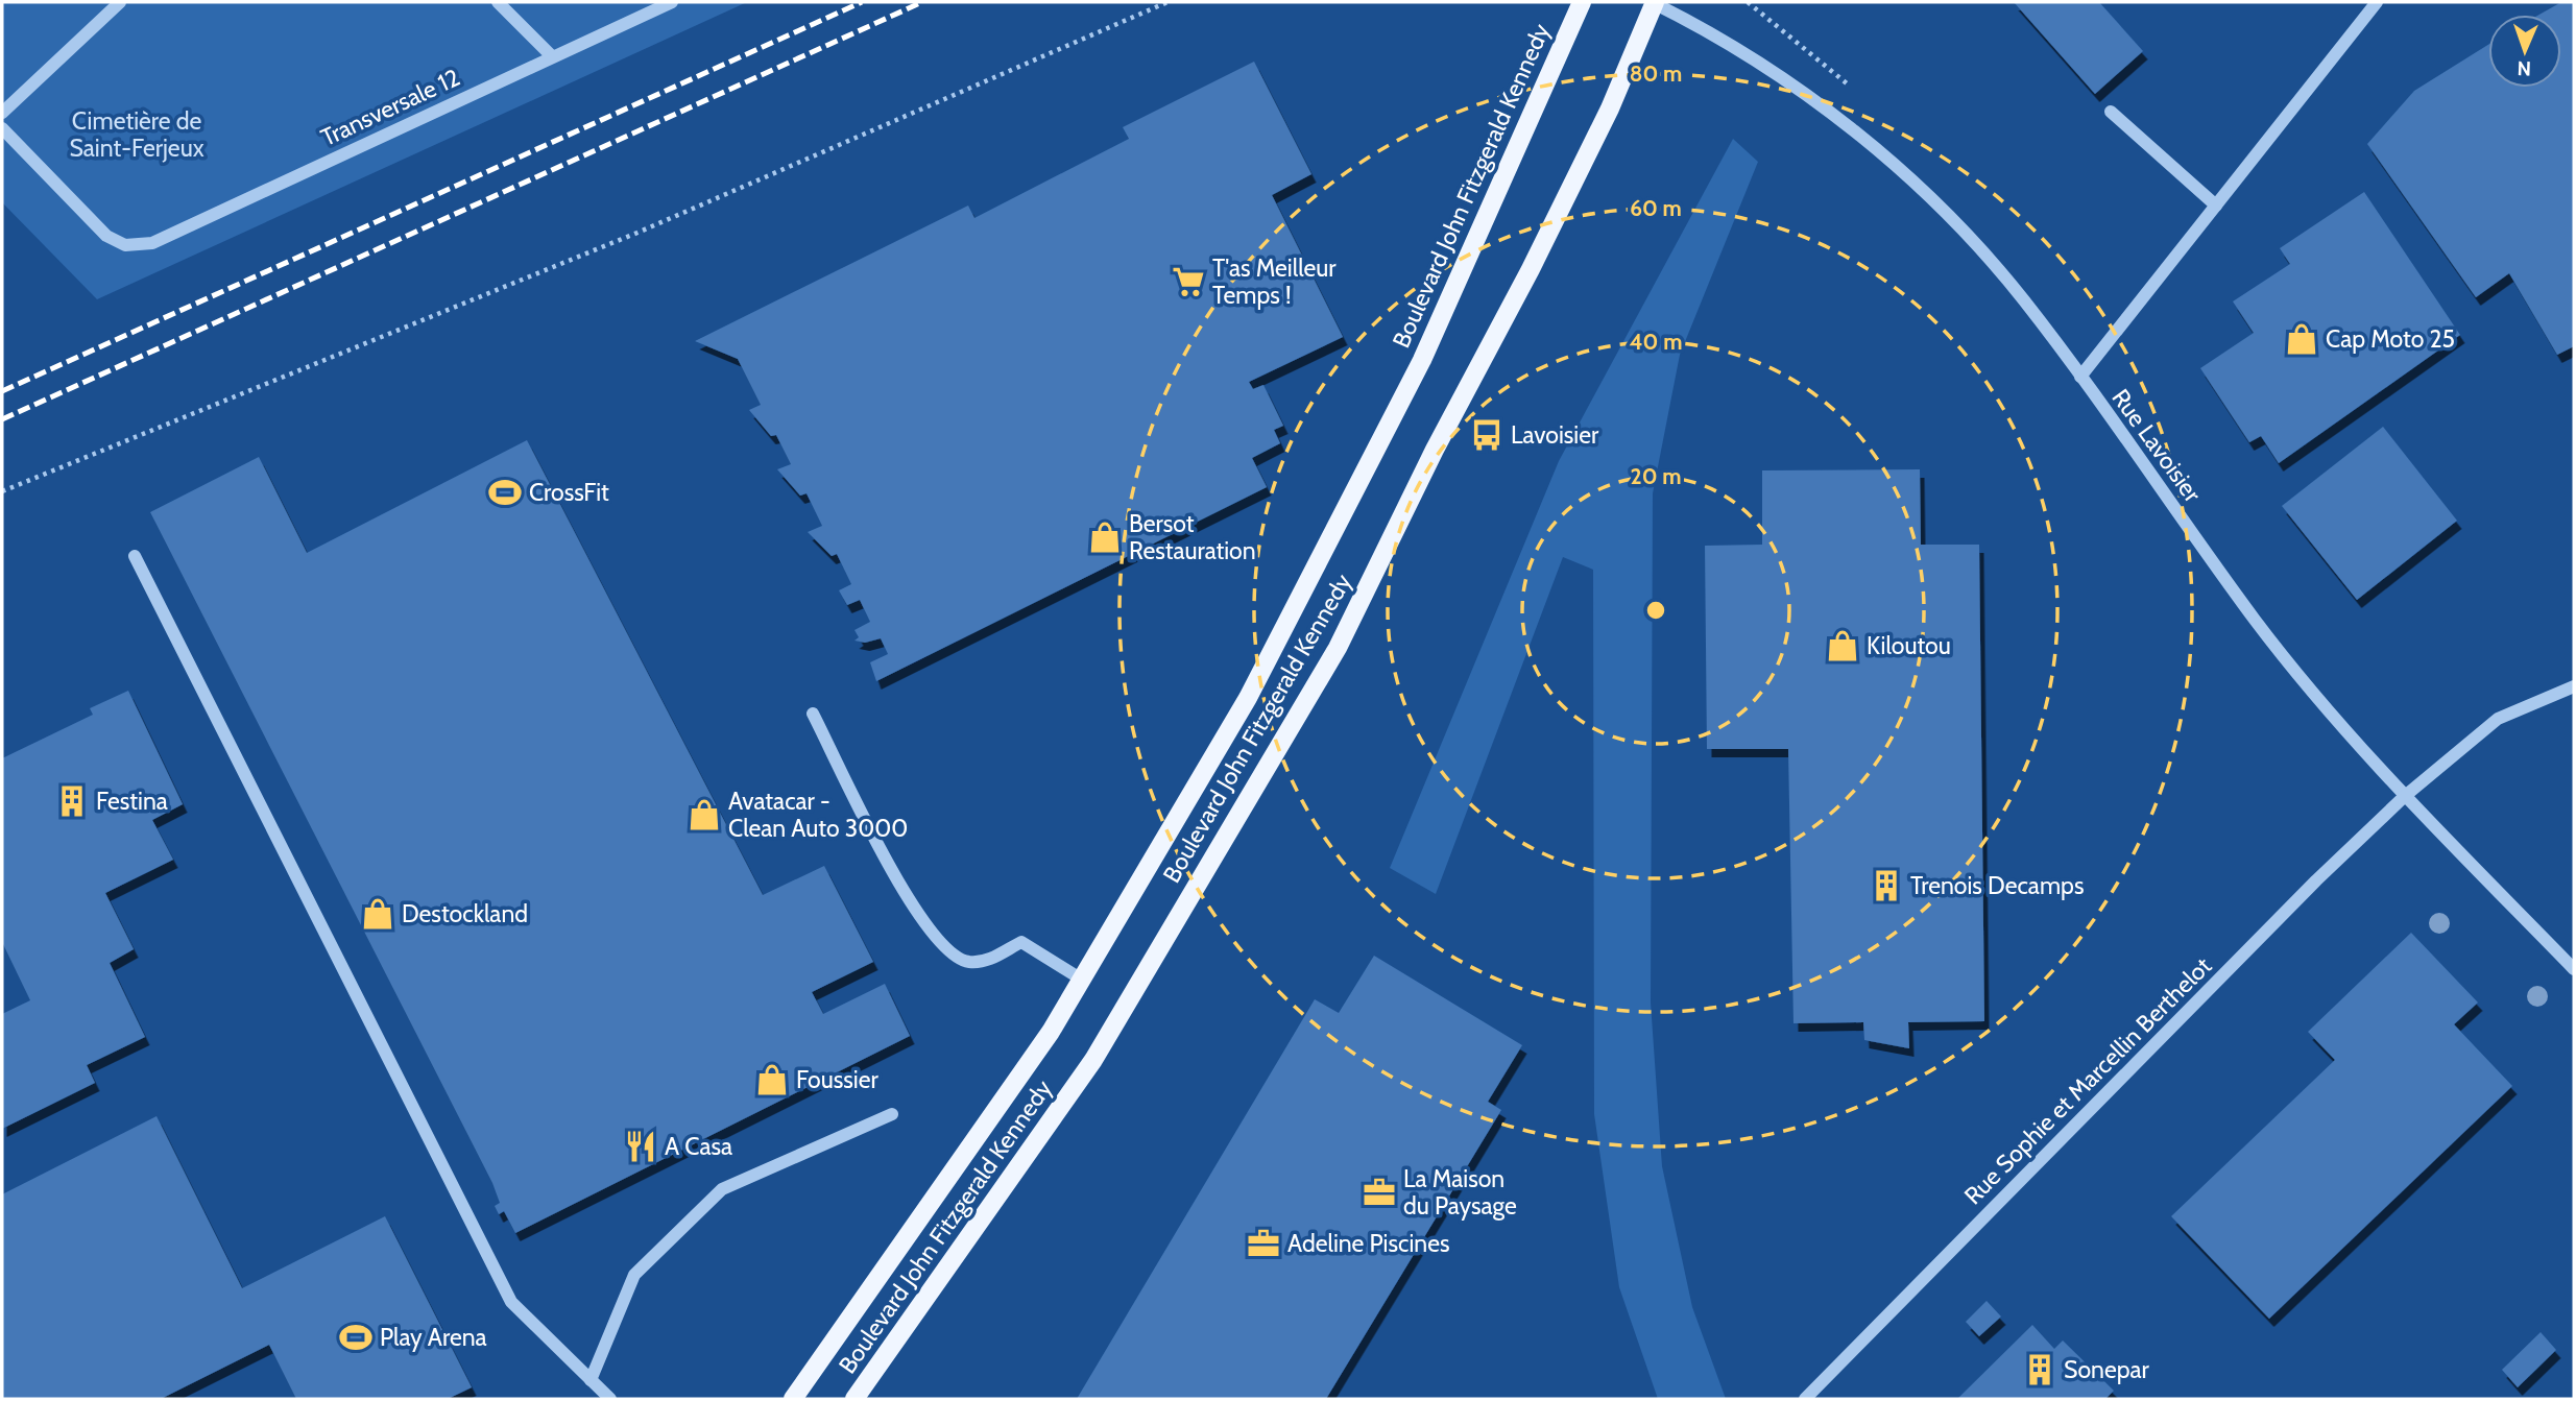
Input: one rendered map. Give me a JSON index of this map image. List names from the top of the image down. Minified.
{"streets":{"main road":["Boulevard John Fitzgerald Kennedy"],"street":["Transversale 12","Rue Lavoisier","Rue Sophie et Marcellin Berthelot"]},"crossings":[["Boulevard John Fitzgerald Kennedy","Rue Lavoisier"],["Rue Lavoisier","Rue Sophie et Marcellin Berthelot"]],"parks":["Cimetière de Saint-Ferjeux"],"places":{"supermarket":["T'as Meilleur Temps !"],"shop":["Cap Moto 25","Bersot Restauration","Kiloutou","Avatacar - Clean Auto 3000","Destockland","Foussier"],"bus stop":["Lavoisier"],"sports":["CrossFit","Play Arena"],"building":["Festina","Trenois Decamps","Sonepar"],"restaurant":["A Casa"],"office":["La Maison du Paysage","Adeline Piscines"]},"north":"bottom","rings":["80 m","60 m","40 m","20 m"]}
